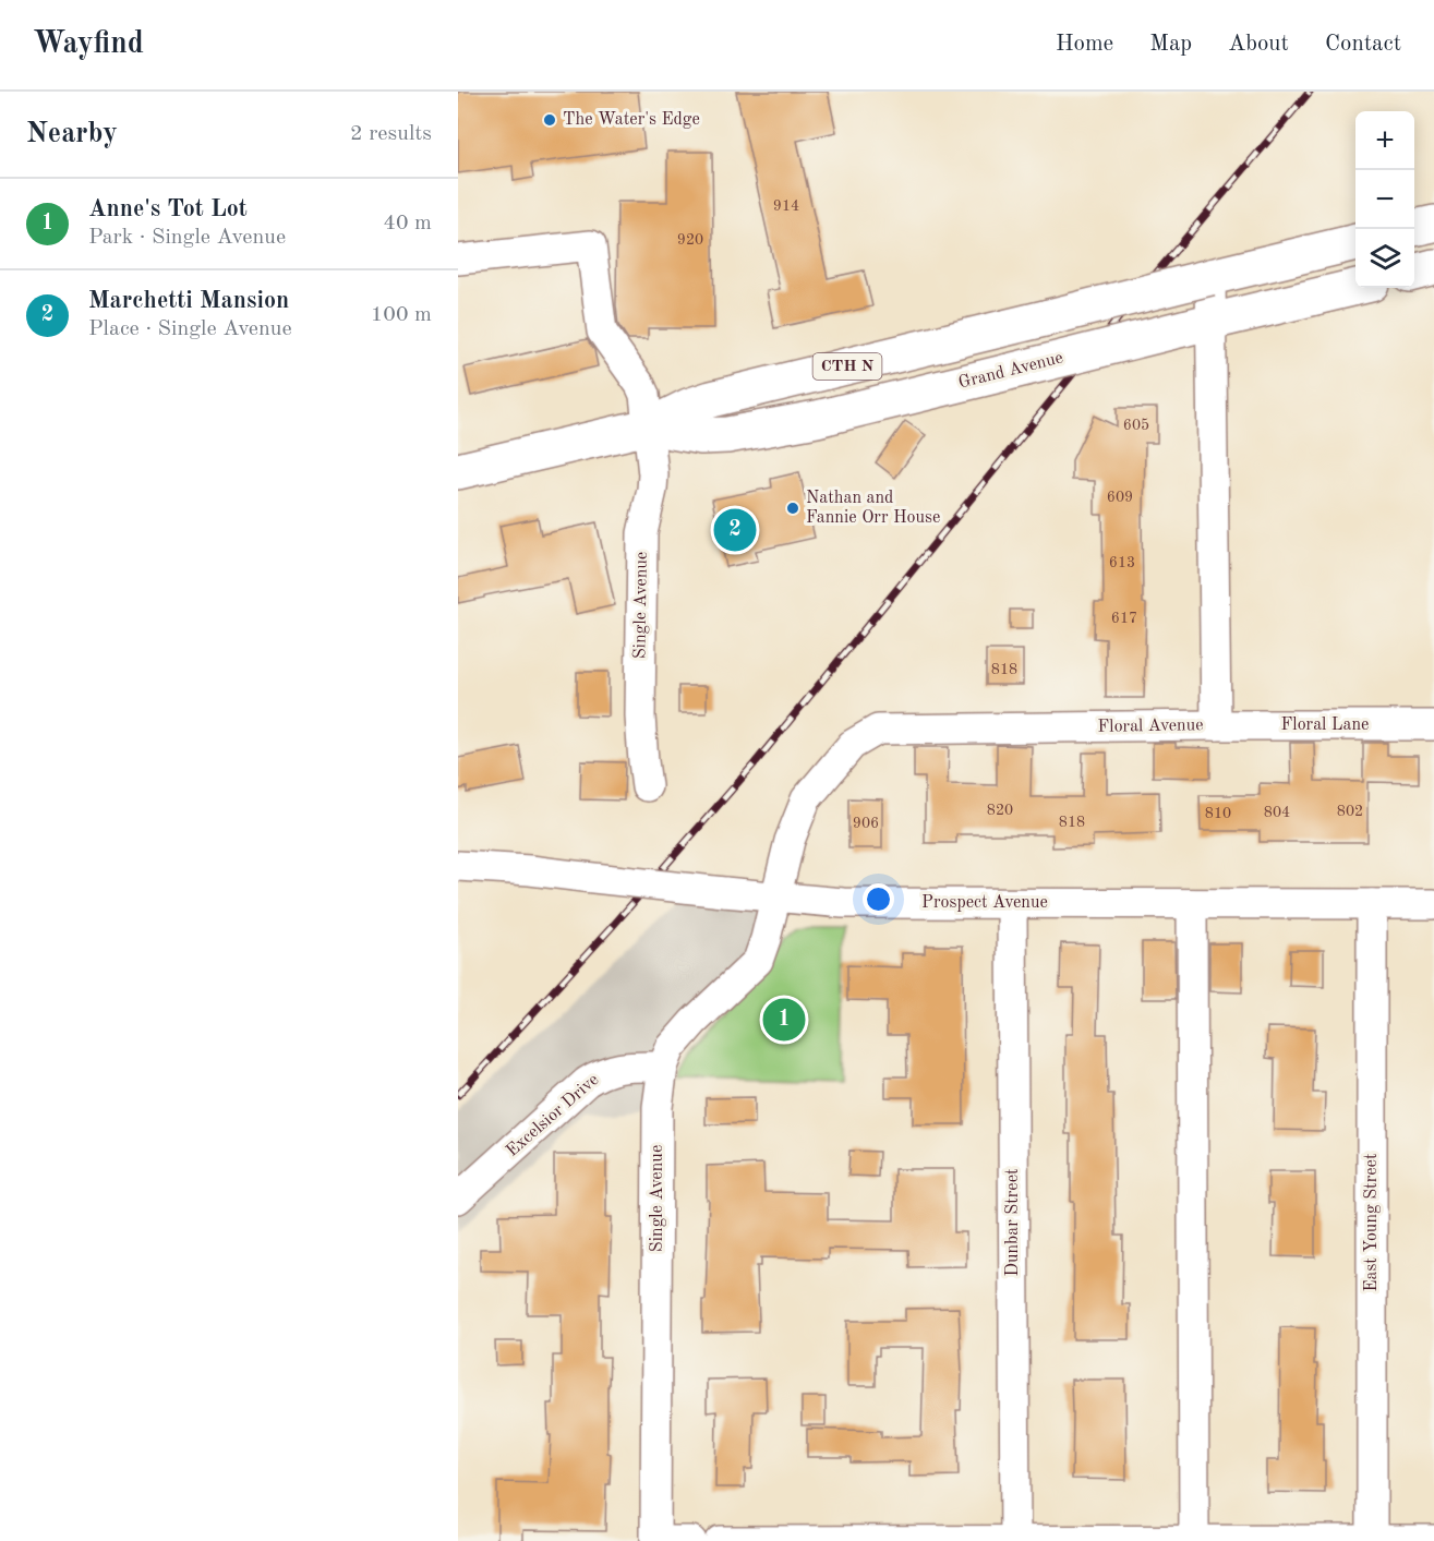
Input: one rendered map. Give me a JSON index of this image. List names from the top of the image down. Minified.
{"streets":{"main road":["CTH N","Grand Avenue"],"street":["Single Avenue","Floral Lane","Floral Avenue","Prospect Avenue","Excelsior Drive","Dunbar Street","East Young Street"]},"crossings":[["Grand Avenue","Single Avenue"],["Grand Avenue","Floral Avenue"],["Single Avenue","Floral Avenue"],["Single Avenue","Prospect Avenue"],["Single Avenue","Excelsior Drive"],["Floral Lane","Floral Avenue"],["Floral Avenue","Prospect Avenue"],["Prospect Avenue","Dunbar Street"],["Prospect Avenue","East Young Street"]],"places":["The Water's Edge","Nathan and Fannie Orr House"],"house_numbers":["914","920","605","609","613","617","818","820","802","804","810","818","906"],"page":{"header":"Wayfind","nav":["Home","Map","About","Contact"],"heading":["Nearby","2 results"],"map_buttons":["+","−"],"list":[{"mark":"1","name":"Anne's Tot Lot","note":"Park · Single Avenue","value":"40 m"},{"mark":"2","name":"Marchetti Mansion","note":"Place · Single Avenue","value":"100 m"}],"pins":["2","1"]}}
